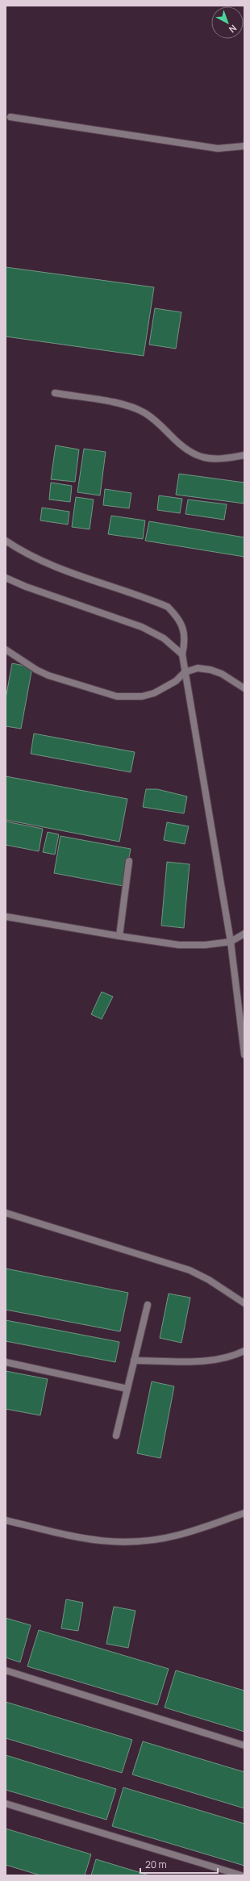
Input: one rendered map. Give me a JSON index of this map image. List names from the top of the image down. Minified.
{"scale_bar":"20 m","north":"bottom right"}
